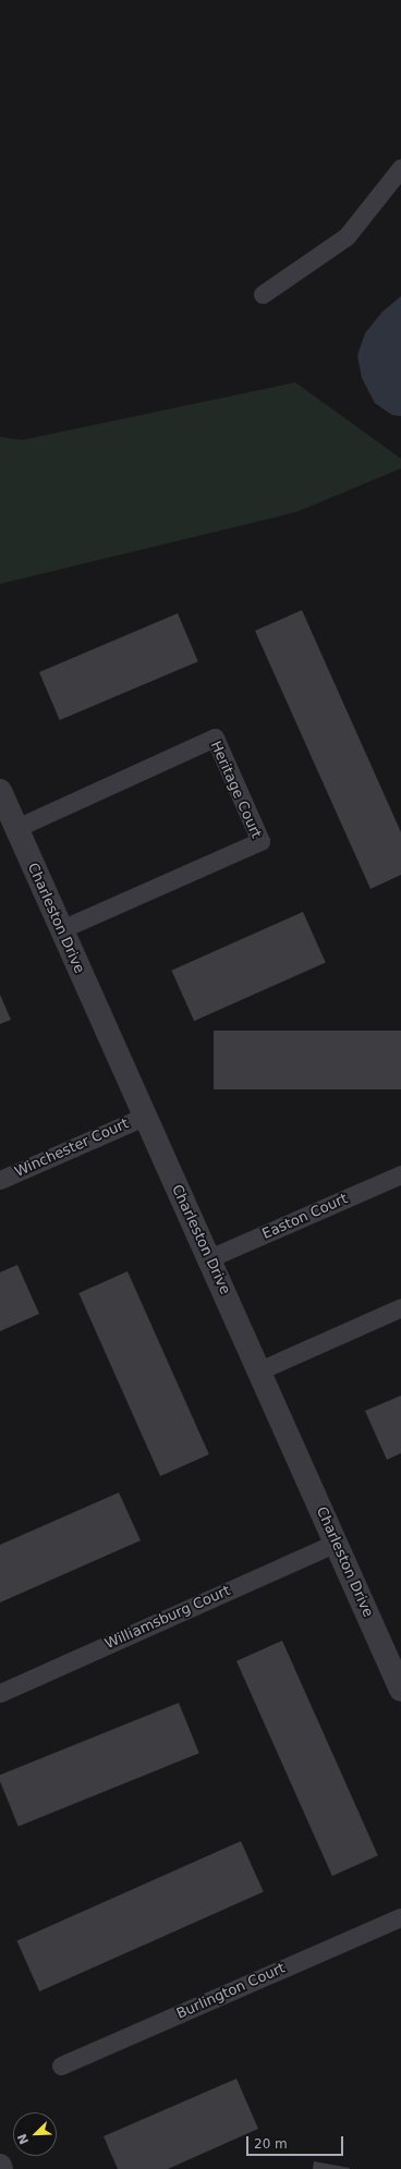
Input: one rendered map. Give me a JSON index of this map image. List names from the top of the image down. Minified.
{"streets":{"street":["Charleston Drive"],"lane":["Heritage Court","Winchester Court","Easton Court","Williamsburg Court","Burlington Court"]},"crossings":[["Heritage Court","Charleston Drive"],["Charleston Drive","Winchester Court"],["Charleston Drive","Easton Court"],["Charleston Drive","Williamsburg Court"]],"scale_bar":"20 m","north":"bottom left"}
